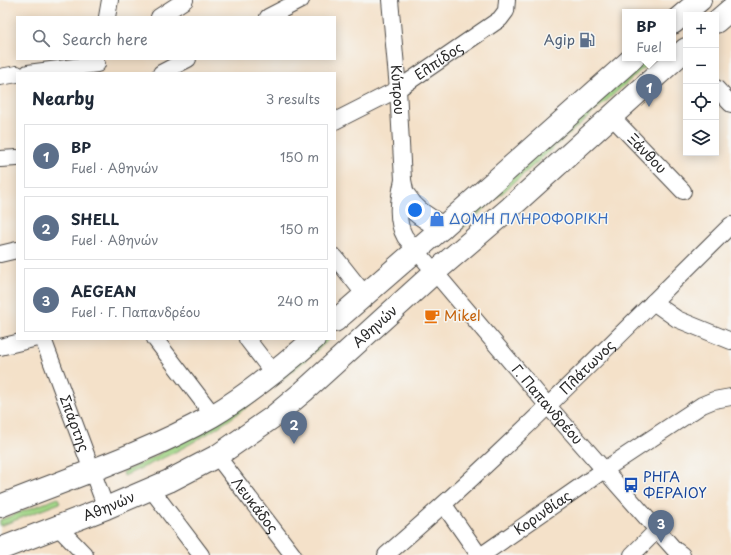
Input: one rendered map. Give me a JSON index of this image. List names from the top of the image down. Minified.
{"streets":{"highway":["Αθηνών"],"street":["Ελπίδος","Κύπρου","Ξάνθου","Πλάτωνος","Γ. Παπανδρέου","Σπάρτης","Λευκάδος","Κορινθίας"]},"crossings":[["Ελπίδος","Κύπρου"],["Κύπρου","Γ. Παπανδρέου"],["Ξάνθου","Αθηνών"],["Αθηνών","Γ. Παπανδρέου"],["Αθηνών","Σπάρτης"],["Αθηνών","Λευκάδος"],["Πλάτωνος","Γ. Παπανδρέου"],["Γ. Παπανδρέου","Κορινθίας"]],"places":{"fuel station":["Agip"],"shop":["ΔΟΜΗ ΠΛΗΡΟΦΟΡΙΚΗ"],"cafe":["Mikel"],"bus stop":["ΡΗΓΑ ΦΕΡΑΙΟΥ"]},"page":{"popup":["BP","Fuel"],"map_buttons":["+","−"],"search":"Search here","heading":["Nearby","3 results"],"pins":["1","2","3"],"list":[{"mark":"1","name":"BP","note":"Fuel · Αθηνών","value":"150 m"},{"mark":"2","name":"SHELL","note":"Fuel · Αθηνών","value":"150 m"},{"mark":"3","name":"AEGEAN","note":"Fuel · Γ. Παπανδρέου","value":"240 m"}]}}
